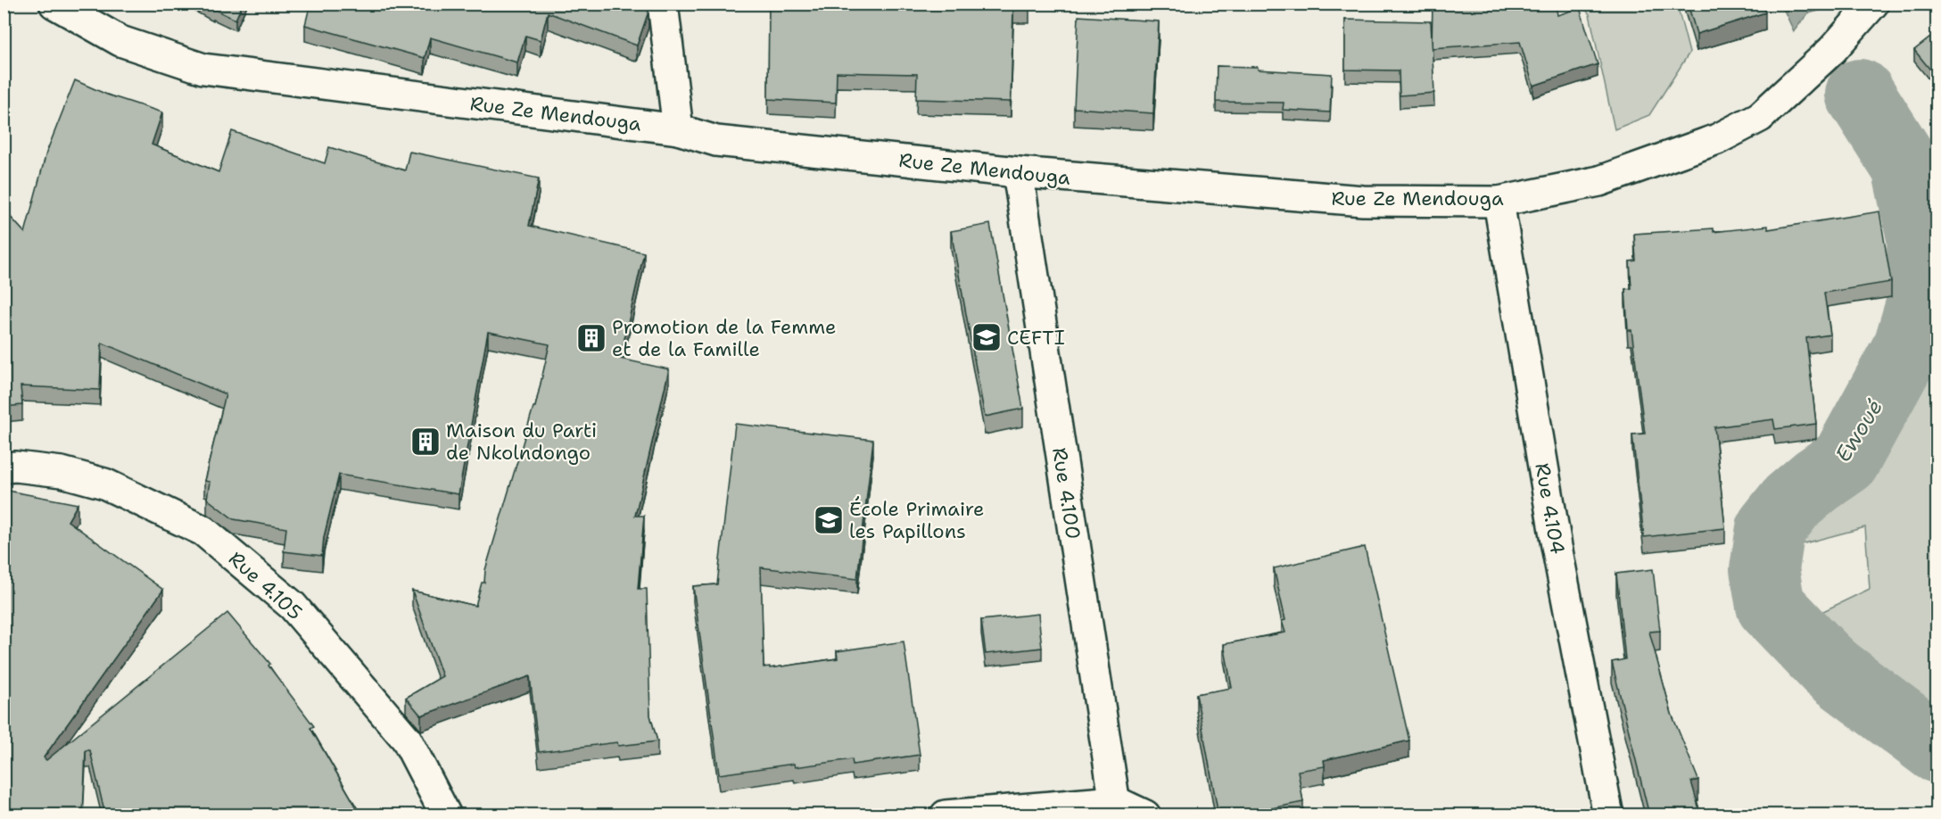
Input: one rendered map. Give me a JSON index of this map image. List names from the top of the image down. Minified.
{"streets":{"street":["Rue Ze Mendouga","Rue 4.100","Rue 4.104","Rue 4.105"]},"crossings":[["Rue Ze Mendouga","Rue 4.100"],["Rue Ze Mendouga","Rue 4.104"]],"water":["Ewoué"],"places":{"school or university":["CEFTI","École Primaire les Papillons"],"building":["Promotion de la Femme et de la Famille","Maison du Parti de Nkolndongo"]}}
